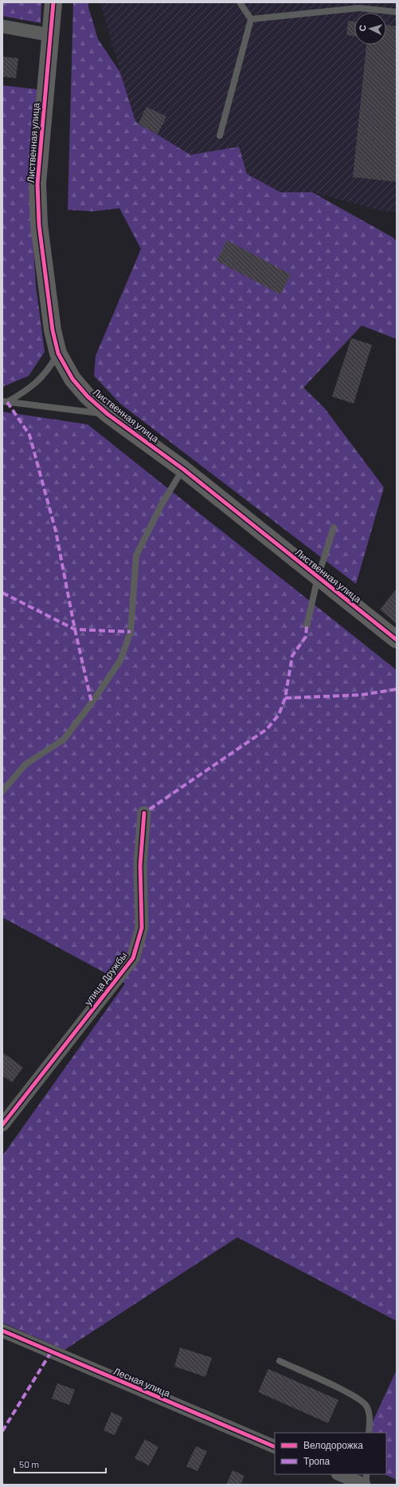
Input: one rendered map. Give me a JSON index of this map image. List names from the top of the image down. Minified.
{"streets":{"street":["Лиственная улица","улица Дружбы","Лесная улица"]},"legend":["Велодорожка","Тропа"],"scale_bar":"50 m","north":"left"}
